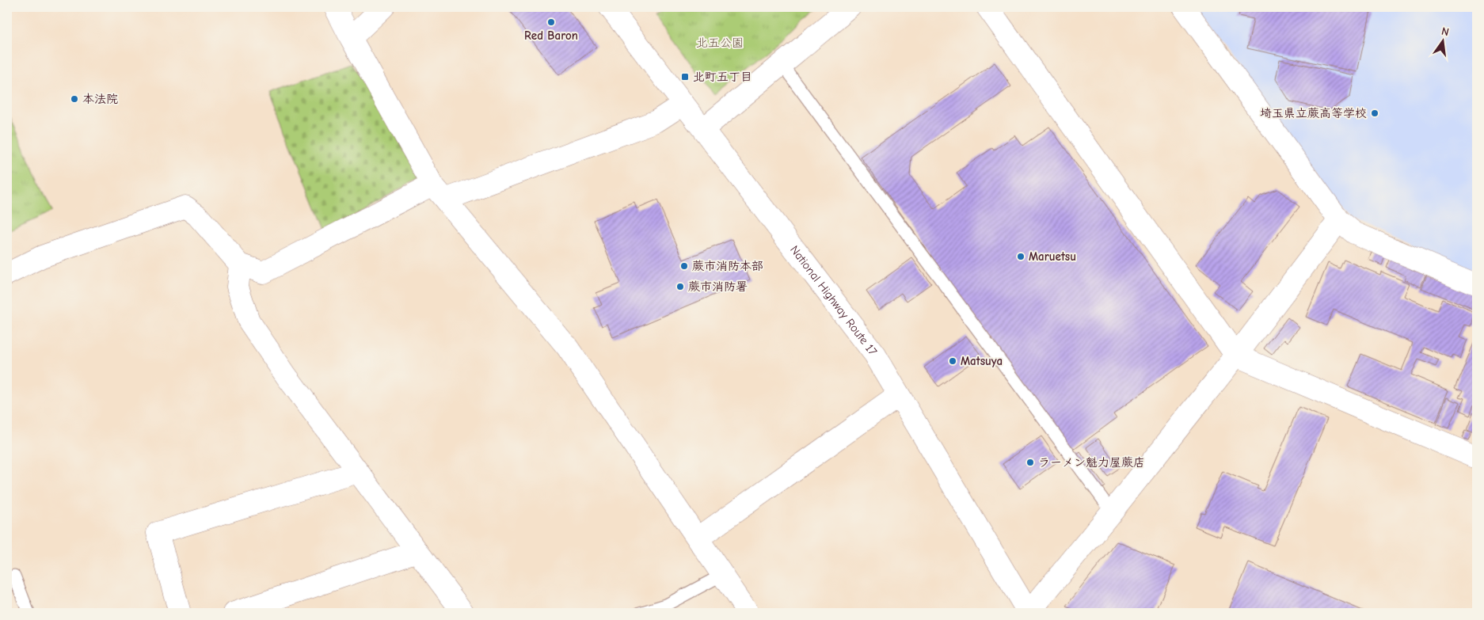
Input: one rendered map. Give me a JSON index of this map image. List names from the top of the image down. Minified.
{"streets":{"main road":["National Highway Route 17"]},"parks":["北五公園"],"places":{"other":["Red Baron","本法院","埼玉県立蕨高等学校","Maruetsu","蕨市消防本部","蕨市消防署","Matsuya","ラーメン魁力屋蕨店"],"transit":["北町五丁目"]},"north":"top"}
